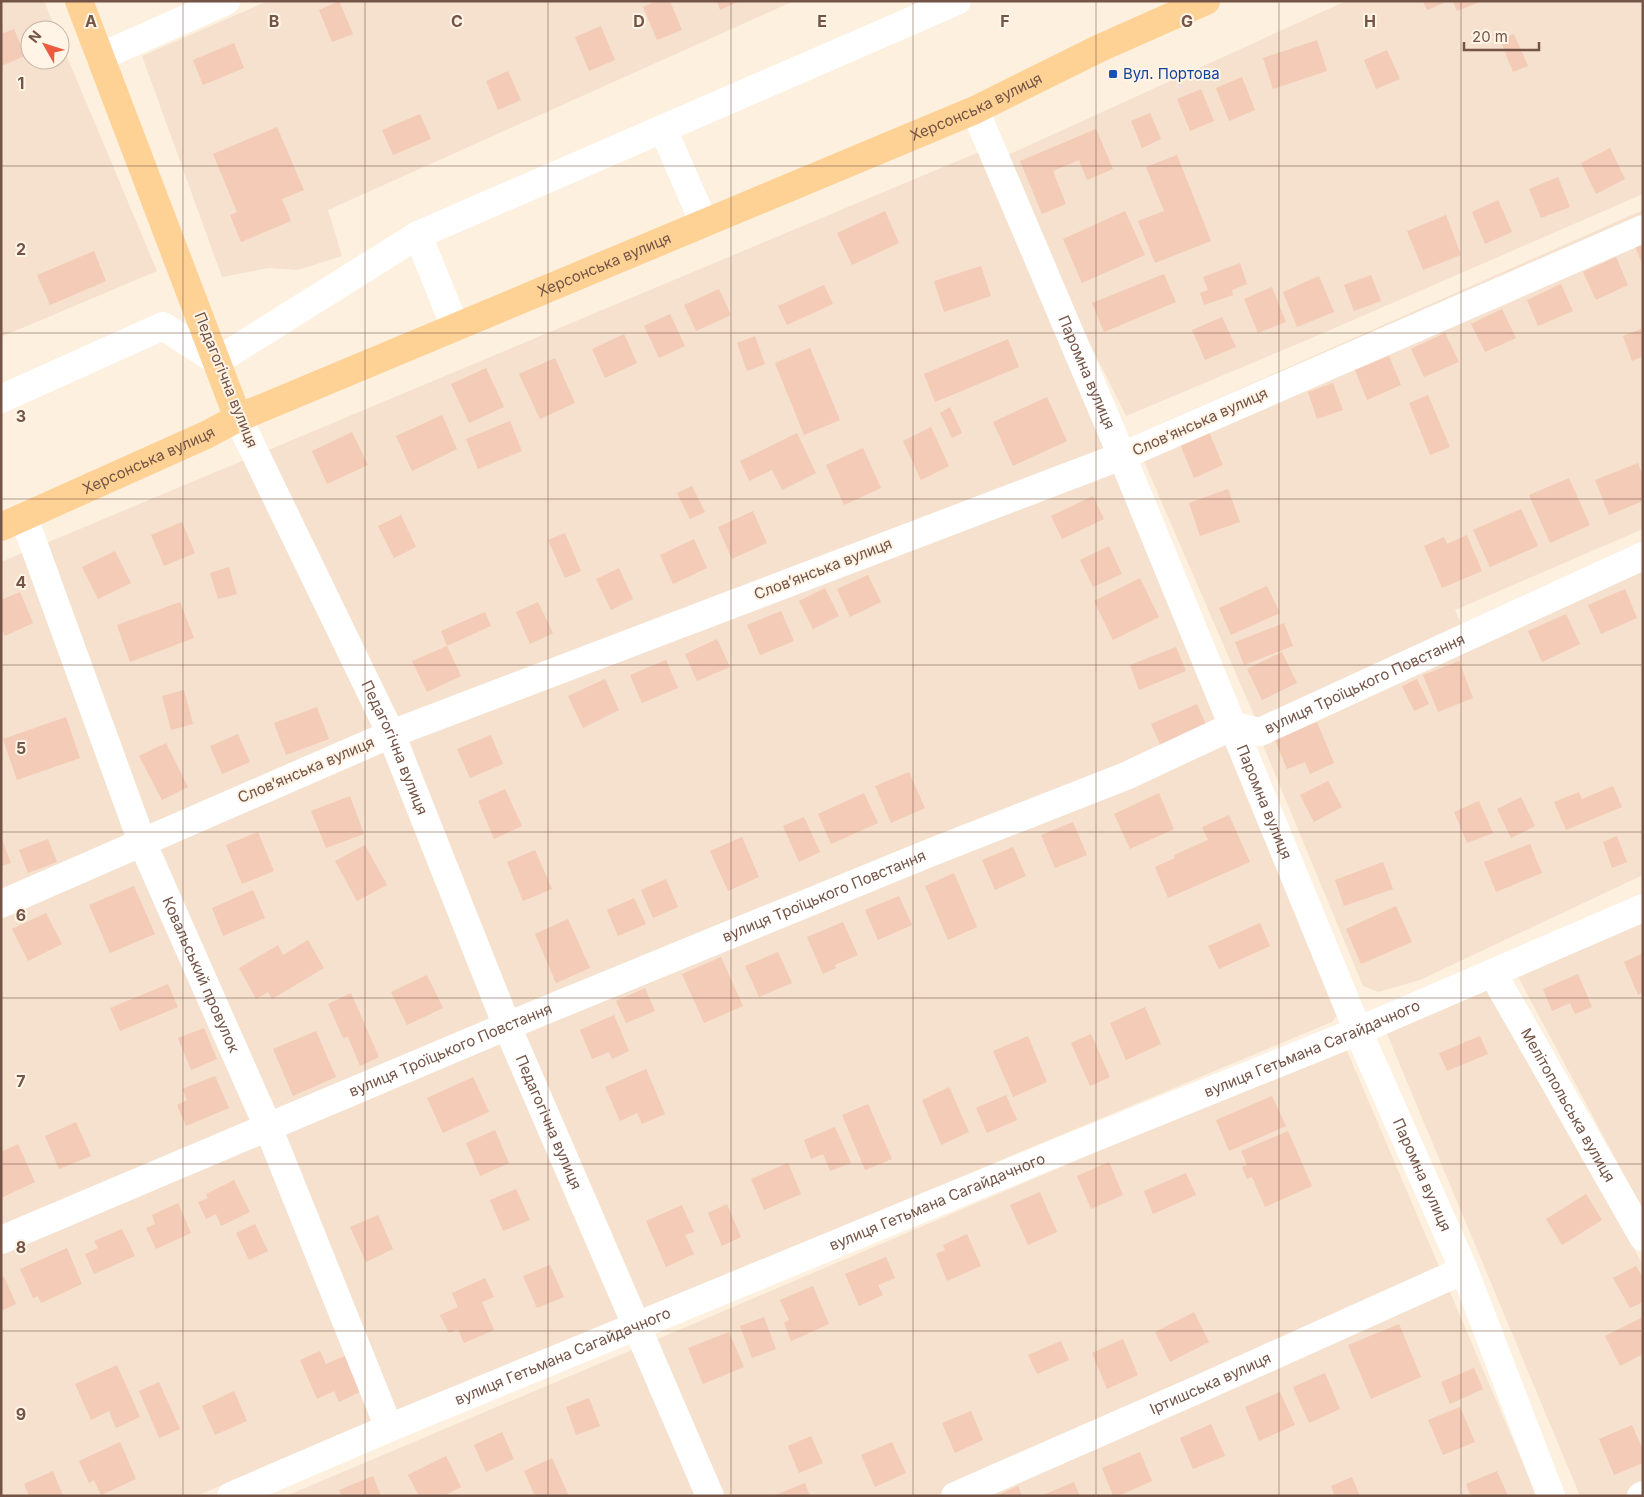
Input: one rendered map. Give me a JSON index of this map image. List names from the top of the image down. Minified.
{"streets":{"main road":["Херсонська вулиця","Педагогічна вулиця"],"street":["Паромна вулиця","Словʼянська вулиця","вулиця Троїцького Повстання","Ковальський провулок","вулиця Гетьмана Сагайдачного","Мелітопольська вулиця","Іртишська вулиця"]},"crossings":[["Херсонська вулиця","Паромна вулиця"],["Херсонська вулиця","Педагогічна вулиця"],["Херсонська вулиця","Ковальський провулок"],["Паромна вулиця","Словʼянська вулиця"],["Паромна вулиця","вулиця Троїцького Повстання"],["Паромна вулиця","вулиця Гетьмана Сагайдачного"],["Паромна вулиця","Іртишська вулиця"],["Педагогічна вулиця","Словʼянська вулиця"],["Педагогічна вулиця","вулиця Троїцького Повстання"],["Педагогічна вулиця","вулиця Гетьмана Сагайдачного"],["Словʼянська вулиця","Ковальський провулок"],["вулиця Троїцького Повстання","Ковальський провулок"],["Ковальський провулок","вулиця Гетьмана Сагайдачного"],["вулиця Гетьмана Сагайдачного","Мелітопольська вулиця"]],"places":{"transit":["Вул. Портова"]},"scale_bar":"20 m","north":"top left","grid":{"columns":["A","B","C","D","E","F","G","H"],"rows":["1","2","3","4","5","6","7","8","9"]}}
